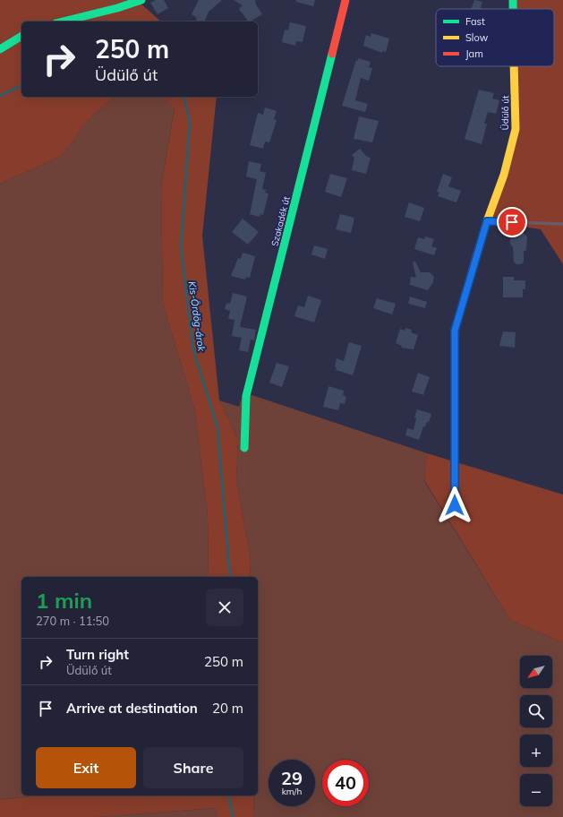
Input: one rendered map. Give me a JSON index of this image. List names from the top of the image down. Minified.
{"streets":{"street":["Üdülő út","Szakadék út"]},"water":["Kis-Ördög-árok"],"legend":["Fast","Slow","Jam"],"north":"bottom left","page":{"turn":["250 m","Üdülő út"],"heading":["1 min","270 m · 11:50"],"list":[{"name":"Turn right","note":"Üdülő út","value":"250 m"},{"name":"Arrive at destination","value":"20 m"}],"map_buttons":["+","−"],"buttons":["Exit","Share"],"speed":"29 km/h","limit":"40"}}
